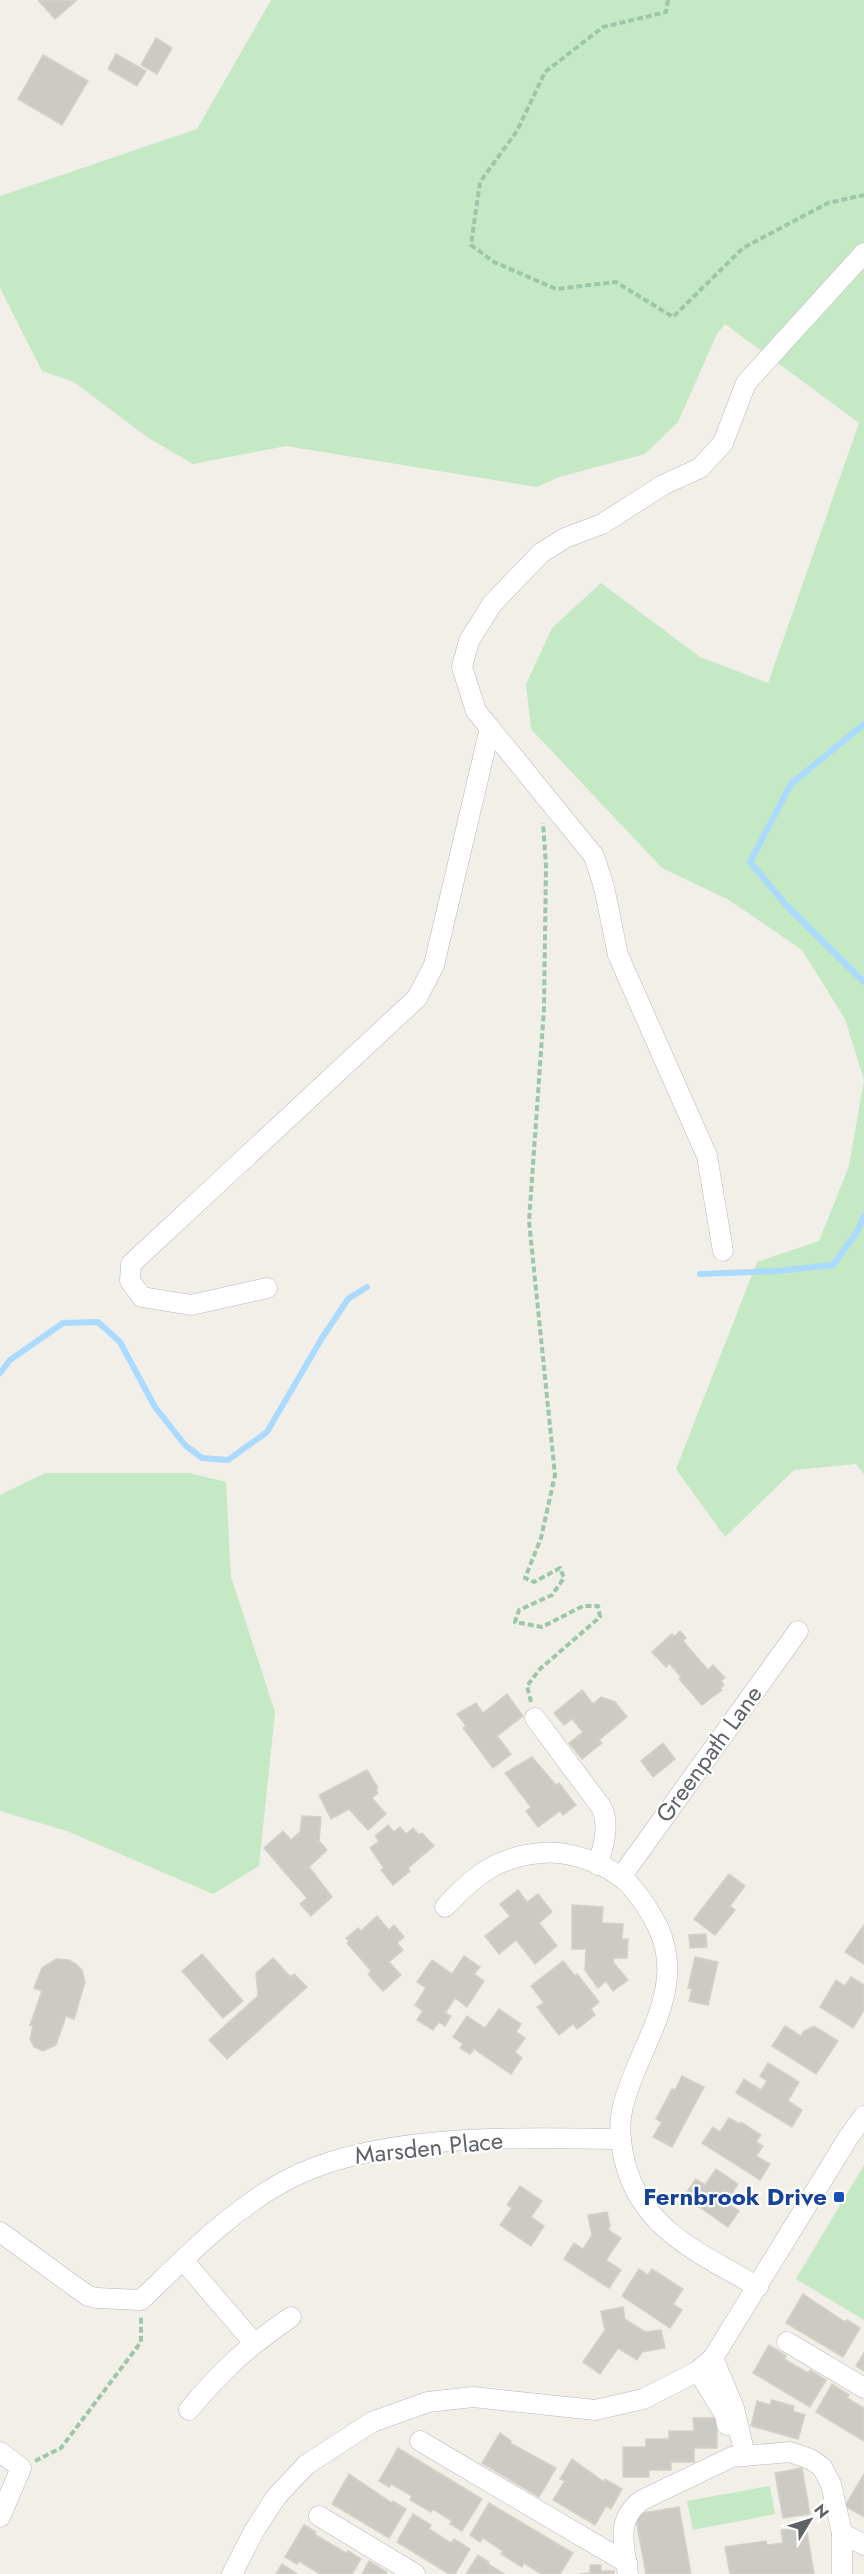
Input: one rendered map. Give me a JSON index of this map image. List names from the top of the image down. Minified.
{"streets":{"street":["Greenpath Lane","Marsden Place"]},"places":{"transit":["Fernbrook Drive"]},"north":"top right"}
